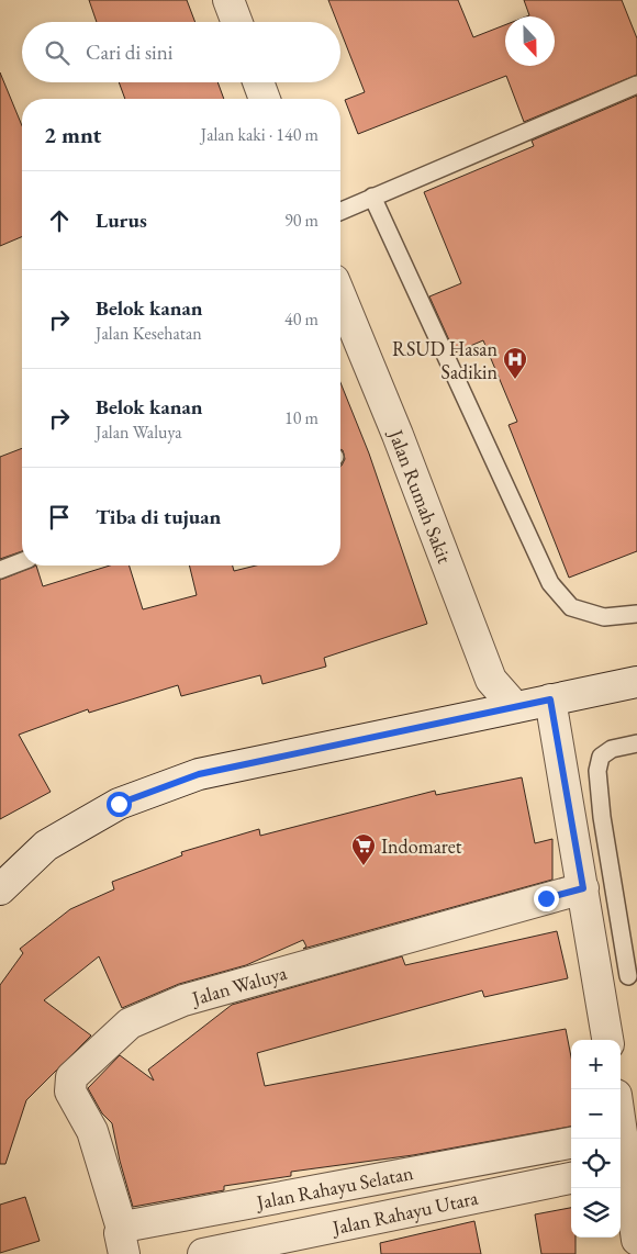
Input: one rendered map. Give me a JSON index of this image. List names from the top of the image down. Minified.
{"streets":{"street":["Jalan Rumah Sakit","Jalan Waluya","Jalan Rahayu Selatan","Jalan Rahayu Utara"]},"crossings":[["Jalan Waluya","Jalan Rahayu Selatan"]],"places":{"hospital":["RSUD Hasan Sadikin"],"supermarket":["Indomaret"]},"north":"bottom","page":{"search":"Cari di sini","heading":["2 mnt","Jalan kaki · 140 m"],"list":[["Lurus","90 m"],["Belok kanan","Jalan Kesehatan","40 m"],["Belok kanan","Jalan Waluya","10 m"],"Tiba di tujuan"],"map_buttons":["+","−"]}}
